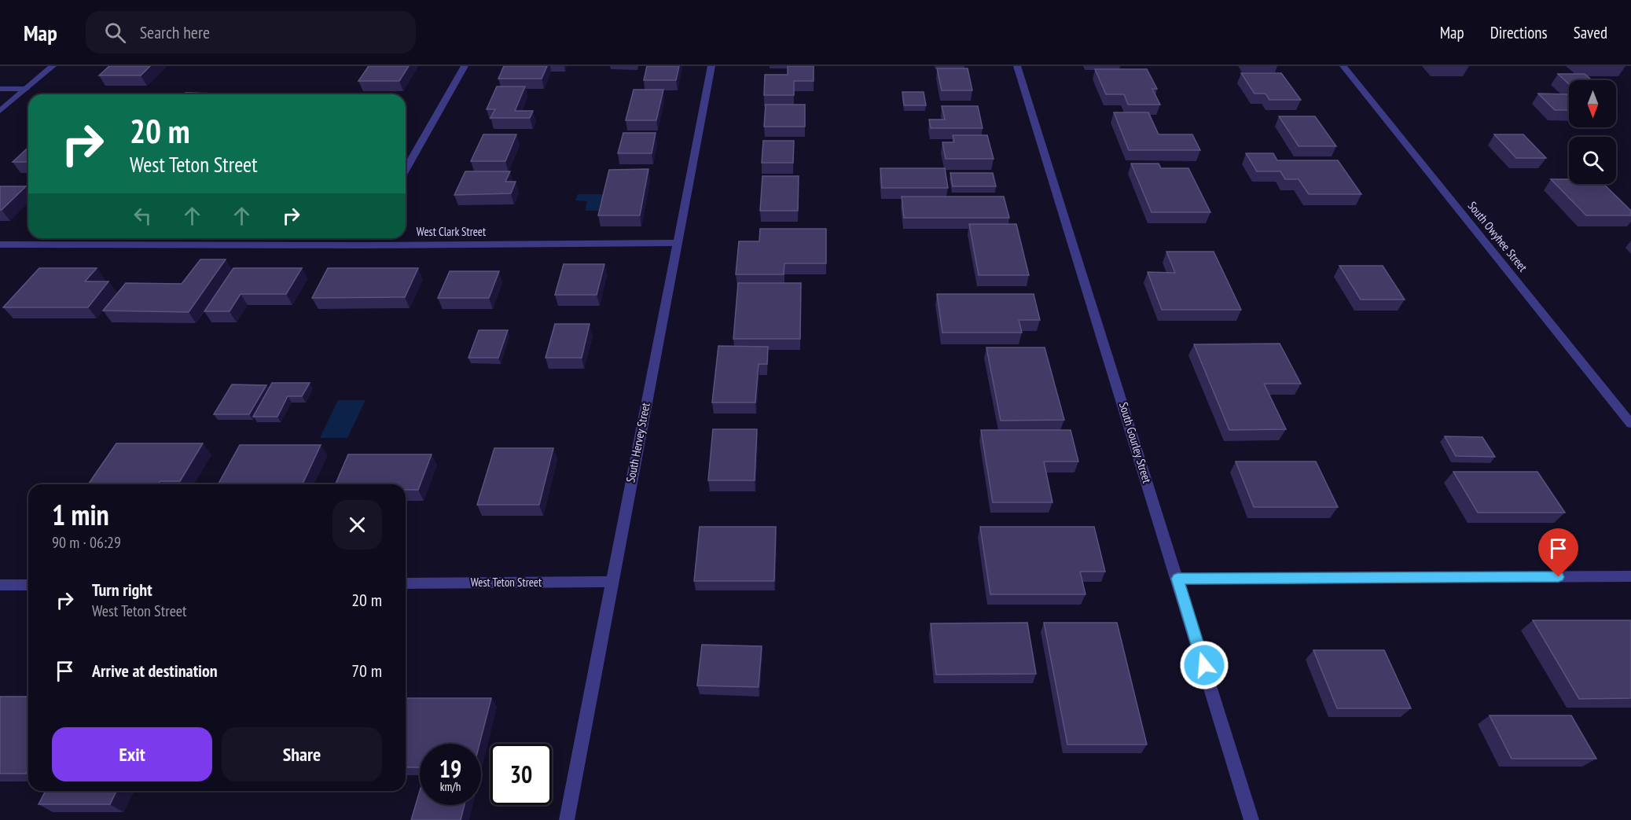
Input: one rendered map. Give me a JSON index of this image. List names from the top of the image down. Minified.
{"streets":{"street":["West Clark Street","South Owyhee Street","South Hervey Street","South Gourley Street","West Teton Street"]},"crossings":[["West Clark Street","South Hervey Street"],["South Hervey Street","West Teton Street"]],"north":"bottom","page":{"header":"Map","search":"Search here","nav":["Map","Directions","Saved"],"turn":["20 m","West Teton Street"],"heading":["1 min","90 m · 06:29"],"list":[{"name":"Turn right","note":"West Teton Street","value":"20 m"},{"name":"Arrive at destination","value":"70 m"}],"buttons":["Exit","Share"],"speed":"19 km/h","limit":"30"}}
